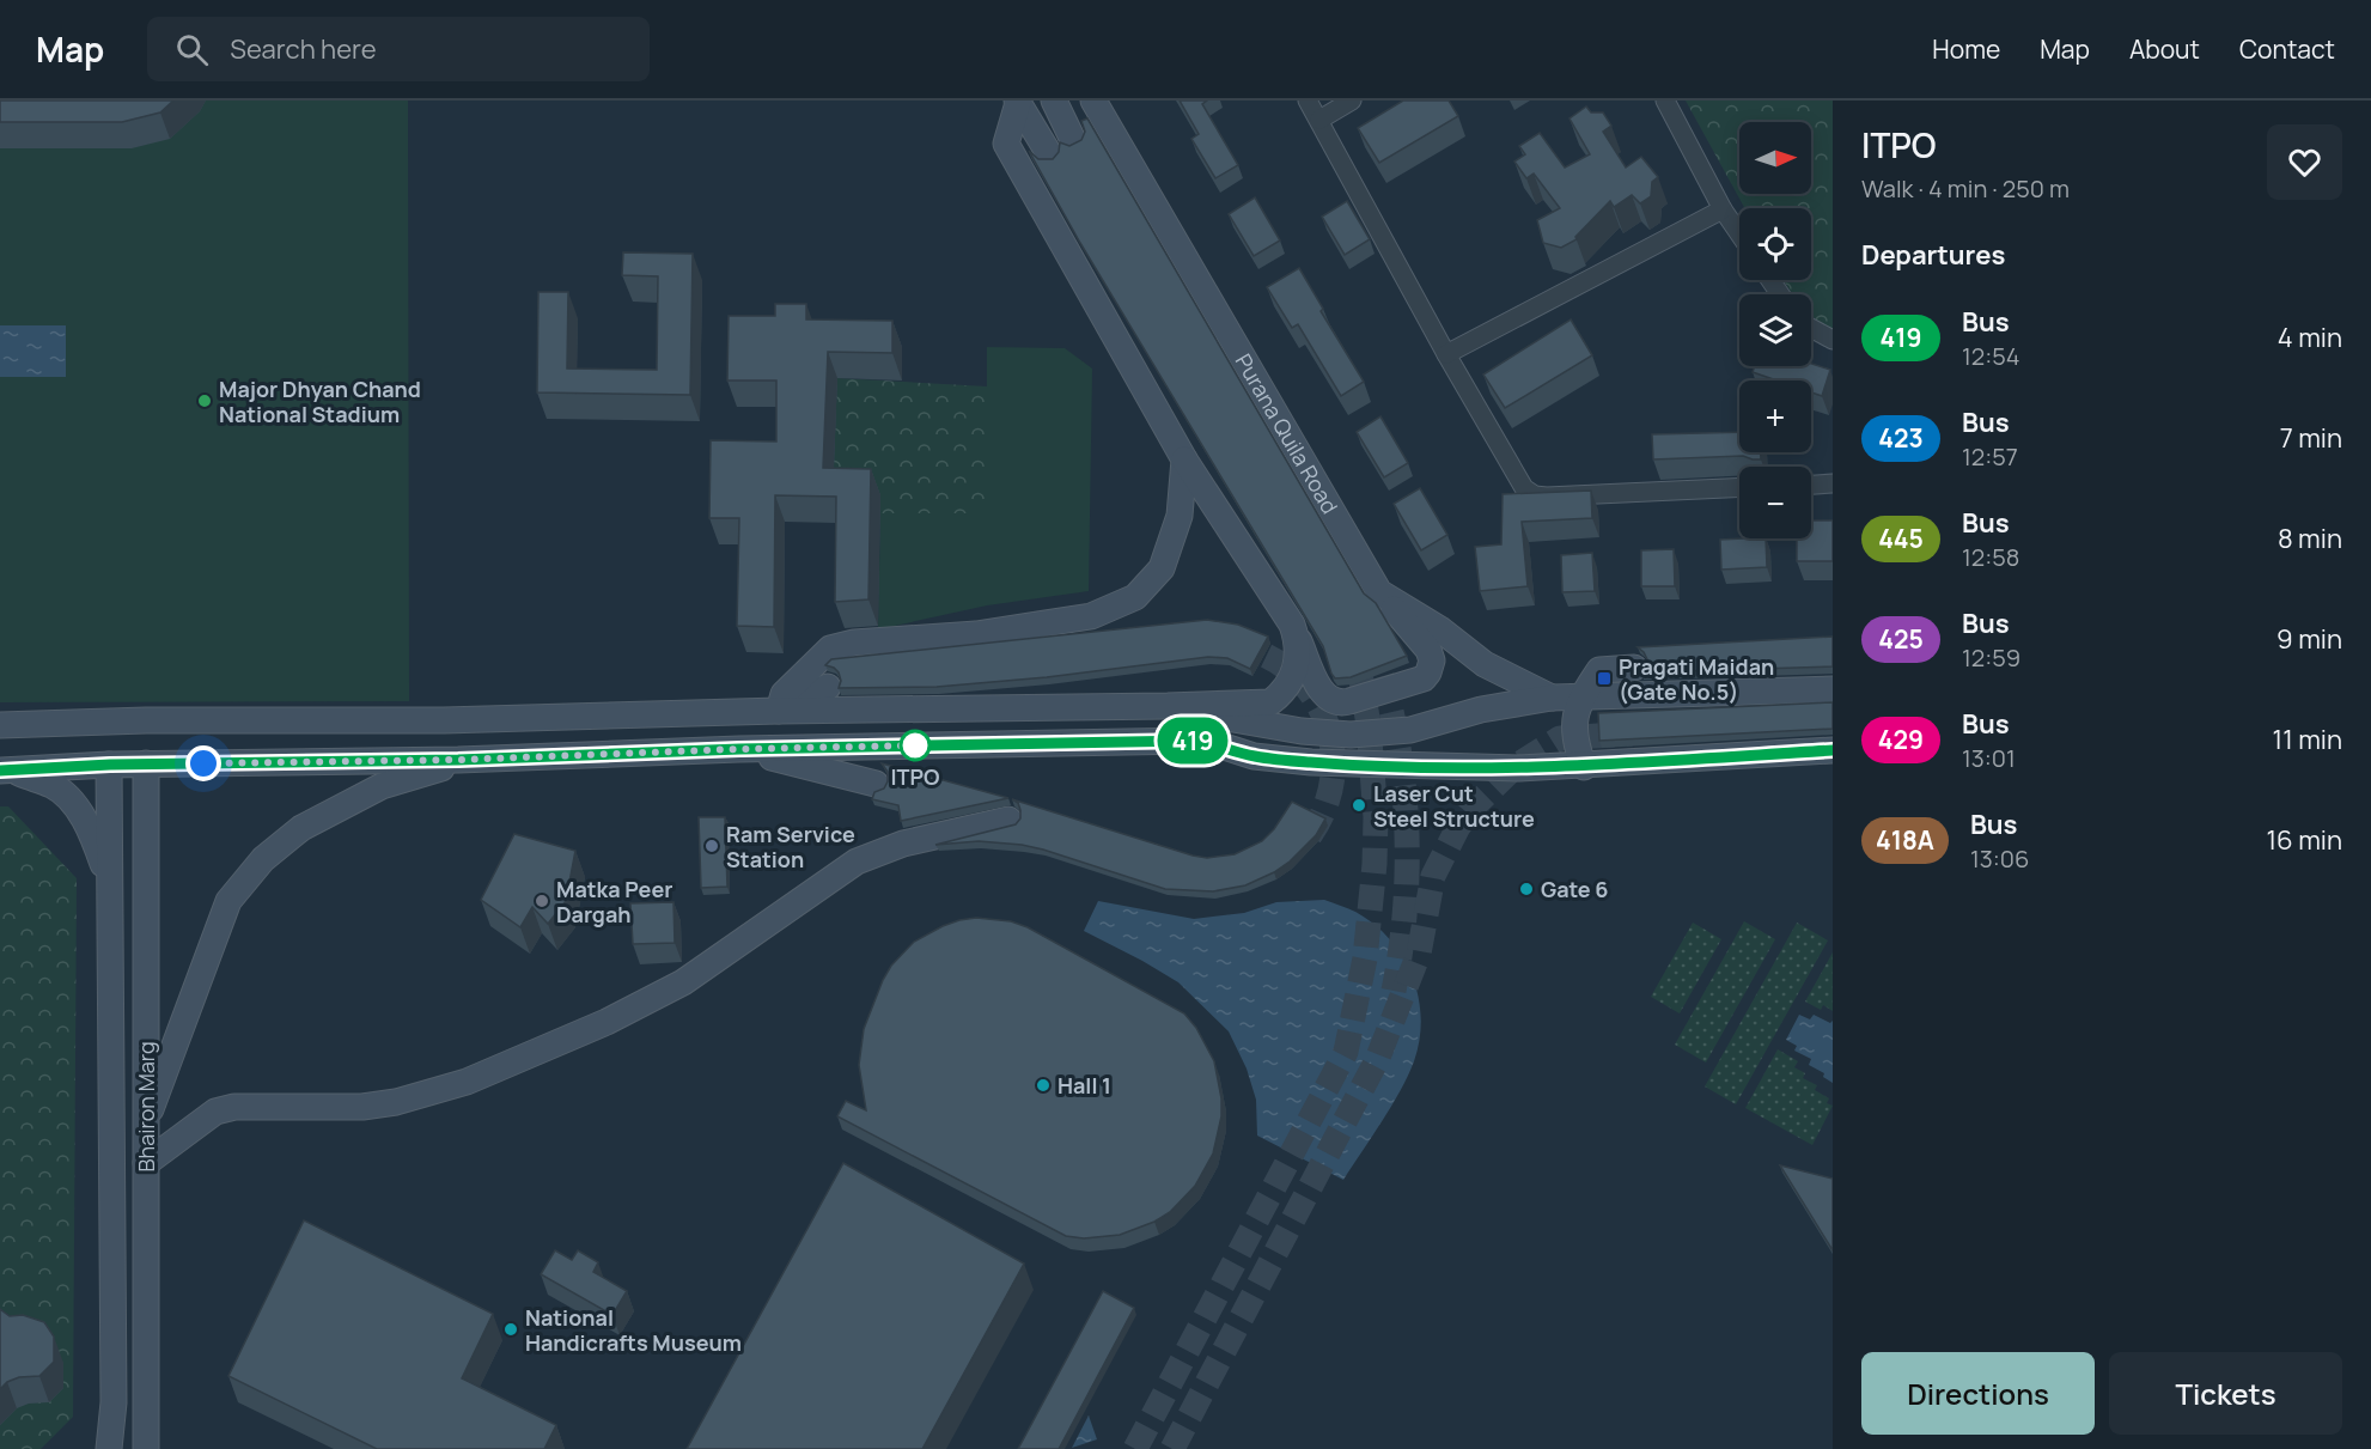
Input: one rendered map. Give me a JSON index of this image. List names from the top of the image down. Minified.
{"streets":{"main road":["Purana Quila Road","Bhairon Marg"]},"places":{"other":["Major Dhyan Chand National Stadium","ITPO","Laser Cut Steel Structure","Ram Service Station","Gate 6","Matka Peer Dargah","Hall 1","National Handicrafts Museum"],"transit":["Pragati Maidan (Gate No.5)"]},"lines":["bus line 419"],"north":"right","page":{"header":"Map","search":"Search here","nav":["Home","Map","About","Contact"],"on_map":"419","heading":[["ITPO","Walk · 4 min · 250 m"],"Departures"],"map_buttons":["+","−"],"list":[{"mark":"419","name":"Bus","note":"12:54","value":"4 min"},{"mark":"423","name":"Bus","note":"12:57","value":"7 min"},{"mark":"445","name":"Bus","note":"12:58","value":"8 min"},{"mark":"425","name":"Bus","note":"12:59","value":"9 min"},{"mark":"429","name":"Bus","note":"13:01","value":"11 min"},{"mark":"418A","name":"Bus","note":"13:06","value":"16 min"}],"buttons":["Directions","Tickets"]}}
